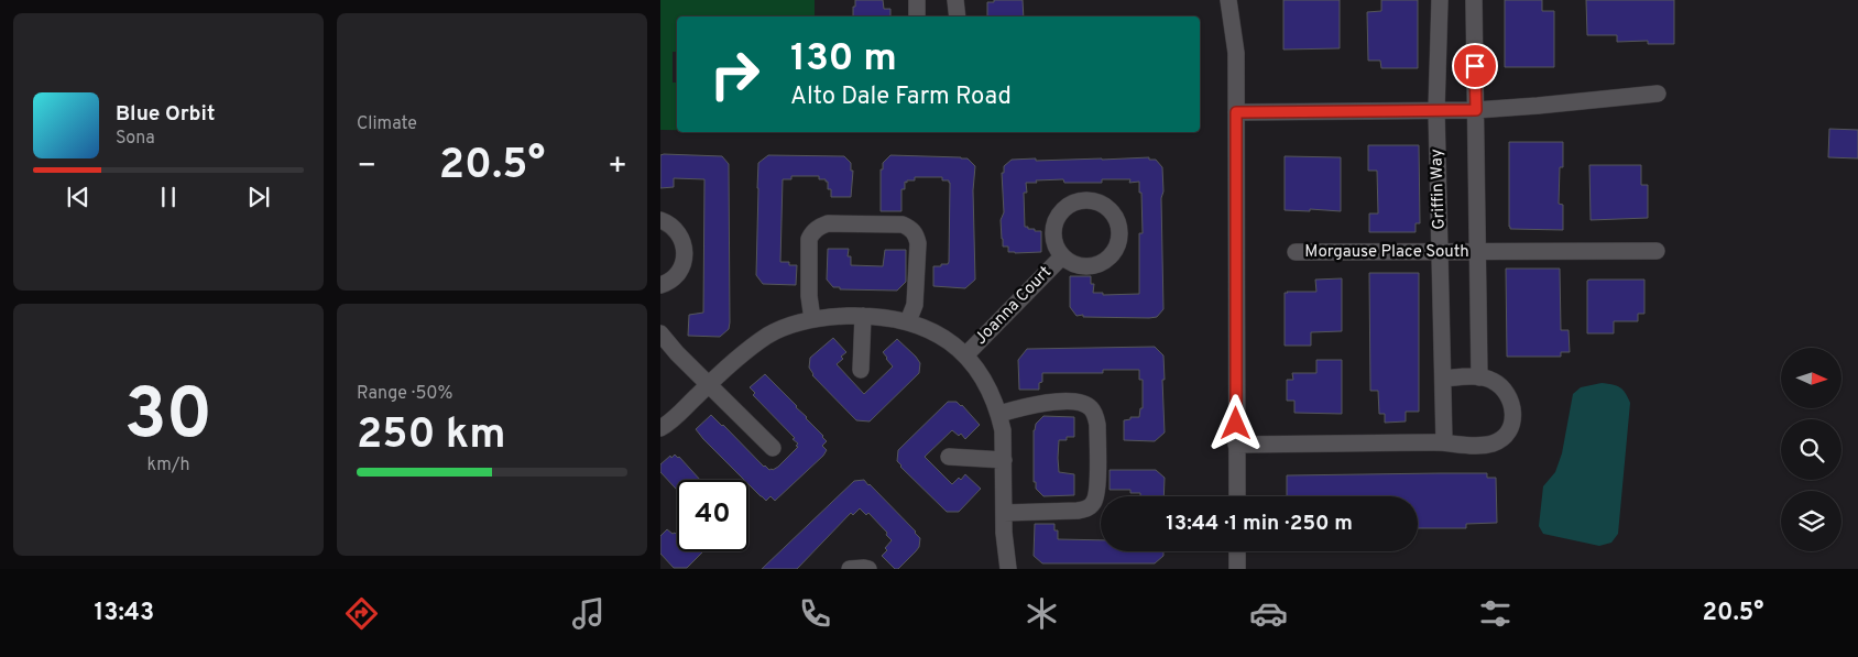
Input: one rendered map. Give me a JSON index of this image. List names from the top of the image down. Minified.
{"streets":{"street":["Griffin Way","Morgause Place South","Joanna Court"]},"crossings":[["Griffin Way","Morgause Place South"]],"north":"right","page":{"tile":["Climate",["30","km/h"],["Range · 50%","250 km"]],"turn":["130 m","Alto Dale Farm Road"],"song":["Blue Orbit","Sona"],"heat":["−","20.5°","+"],"limit":"40","trip":"13:44 · 1 min · 250 m","tabs":["13:43","20.5°"]}}
